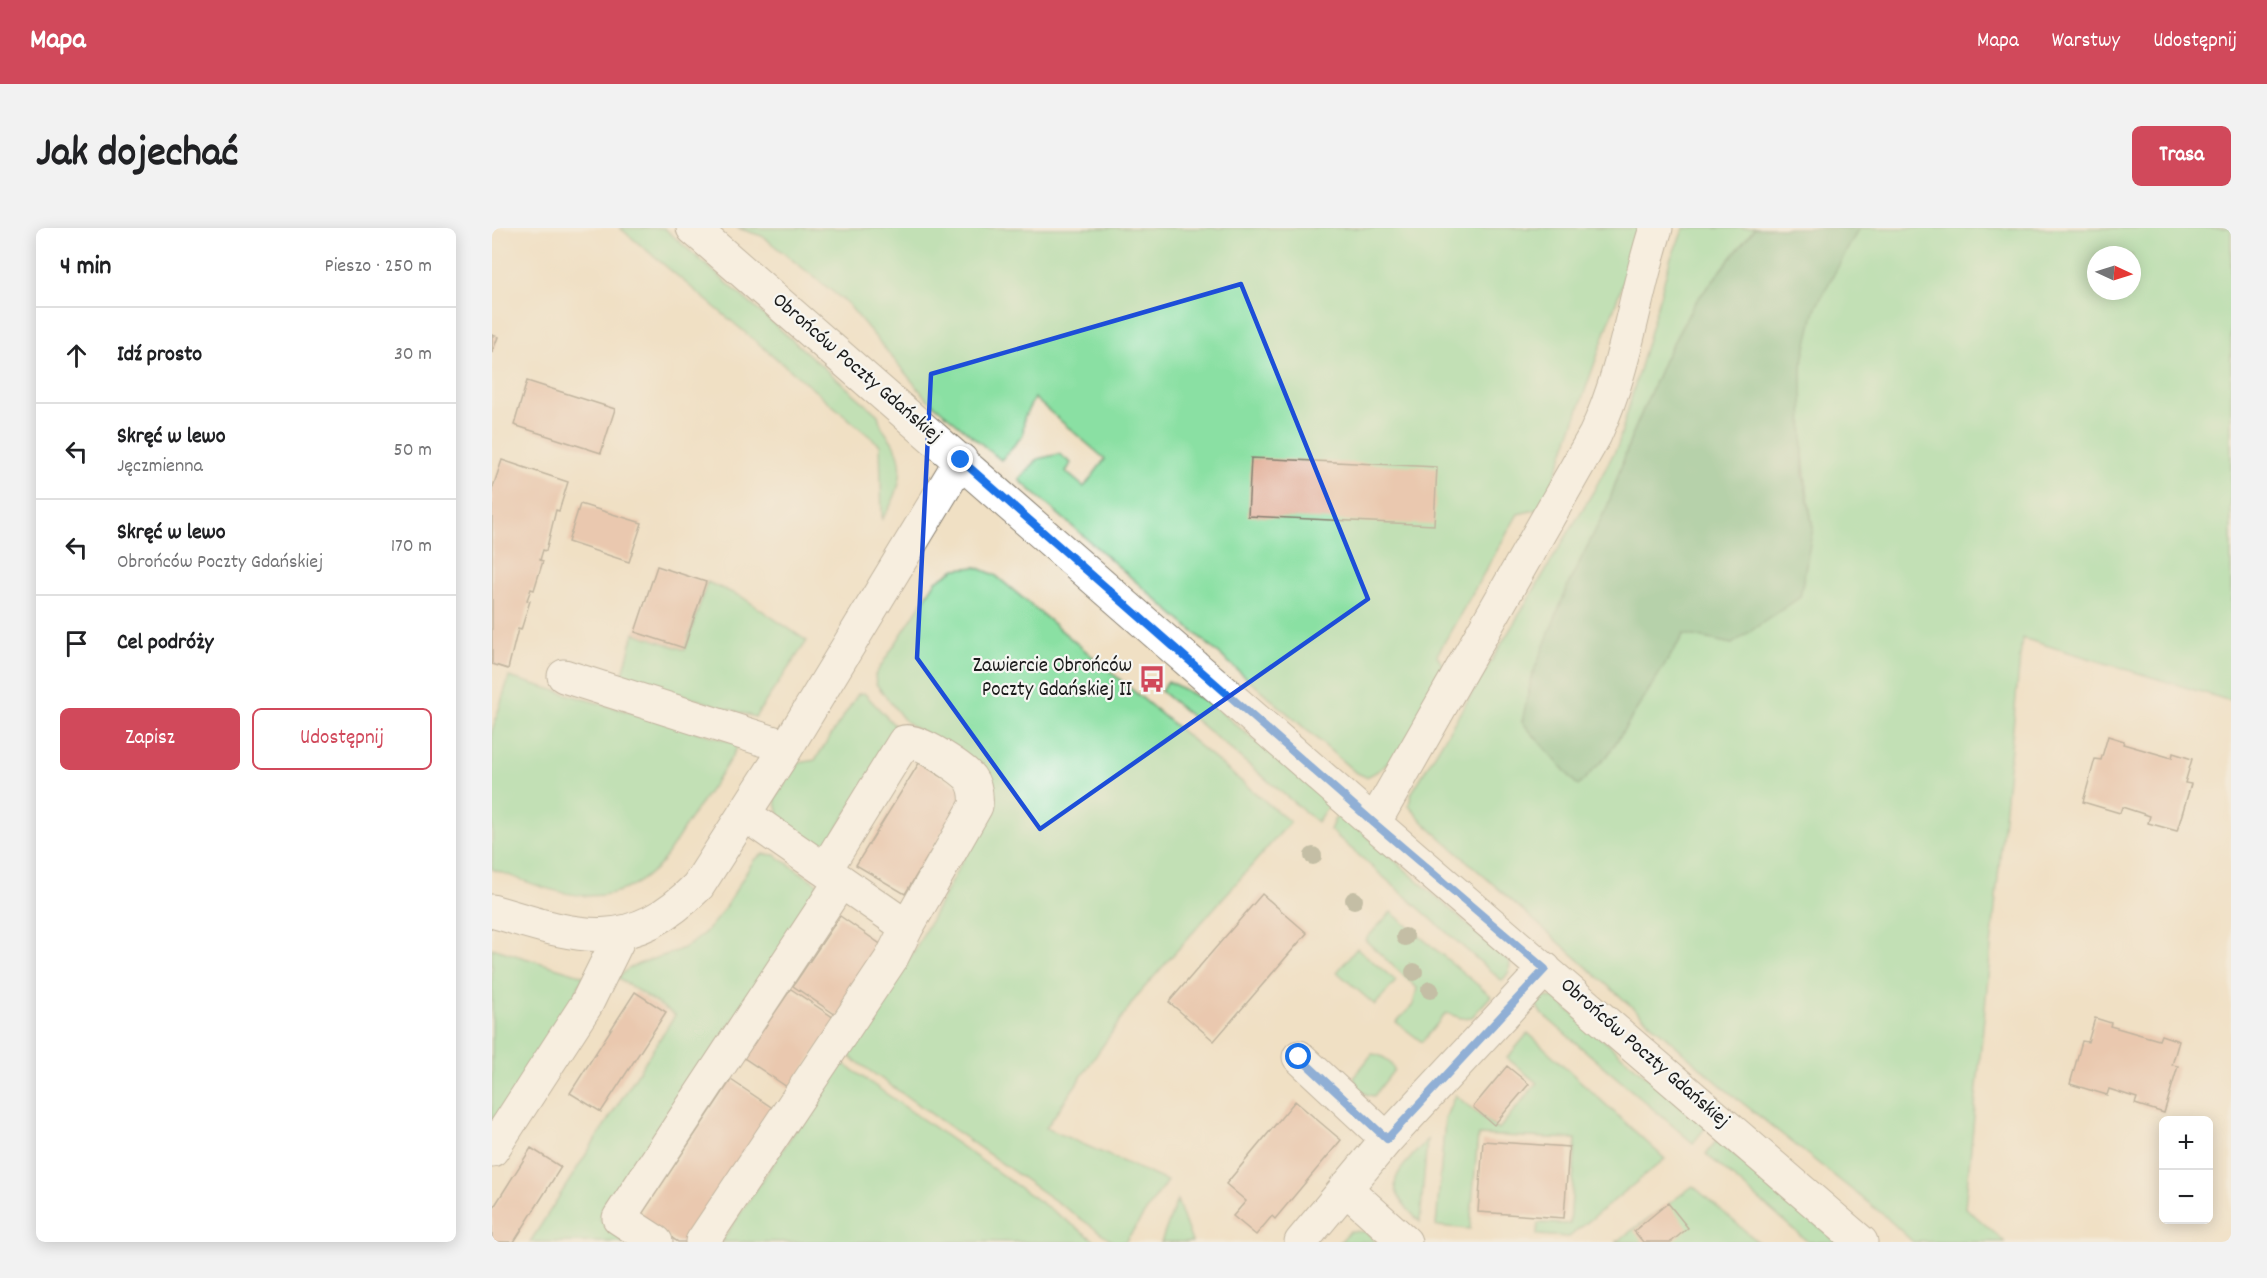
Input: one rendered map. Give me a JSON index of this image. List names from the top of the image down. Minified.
{"streets":{"street":["Obrońców Poczty Gdańskiej"]},"places":{"bus stop":["Zawiercie Obrońców Poczty Gdańskiej II"]},"north":"right","page":{"header":"Mapa","nav":["Mapa","Warstwy","Udostępnij"],"title":"Jak dojechać","buttons":["Trasa",["Zapisz","Udostępnij"]],"heading":["4 min","Pieszo · 250 m"],"list":[["Idź prosto","30 m"],["Skręć w lewo","Jęczmienna","50 m"],["Skręć w lewo","Obrońców Poczty Gdańskiej","170 m"],"Cel podróży"],"map_buttons":["+","−"]}}
